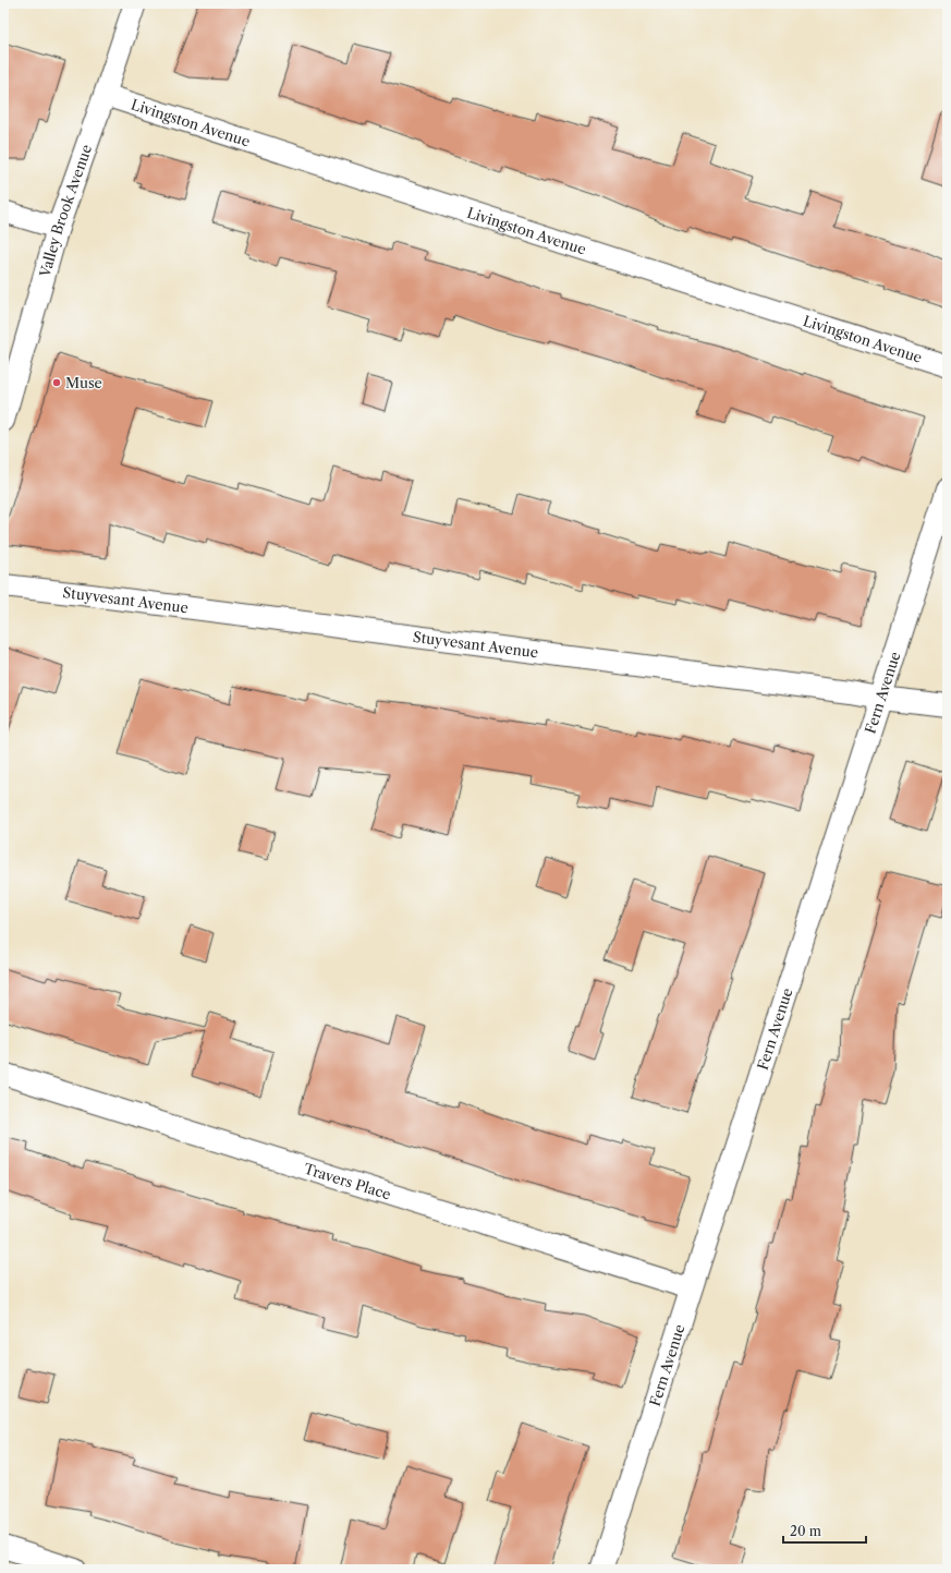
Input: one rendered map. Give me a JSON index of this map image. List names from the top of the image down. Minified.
{"streets":{"street":["Livingston Avenue","Valley Brook Avenue","Stuyvesant Avenue","Fern Avenue","Travers Place"]},"crossings":[["Livingston Avenue","Valley Brook Avenue"],["Stuyvesant Avenue","Fern Avenue"],["Fern Avenue","Travers Place"]],"places":["Muse"],"scale_bar":"20 m"}
